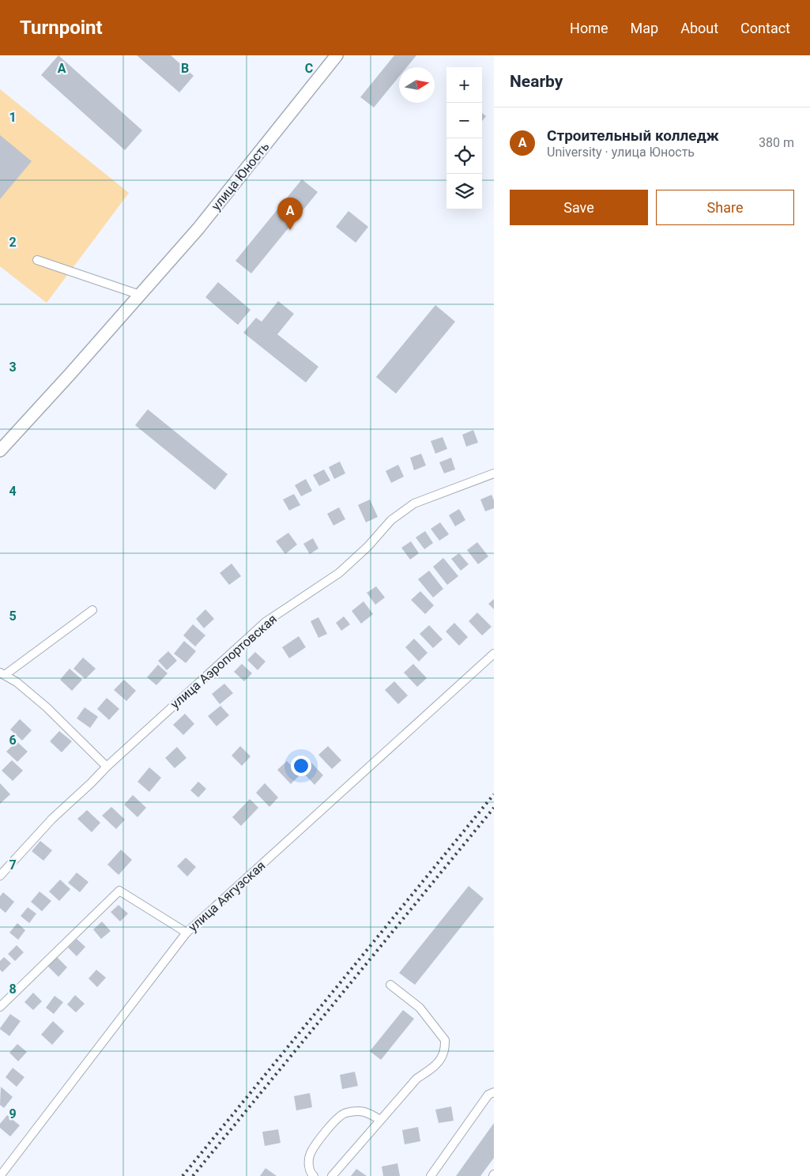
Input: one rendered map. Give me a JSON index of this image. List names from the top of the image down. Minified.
{"streets":{"street":["улица Юность","улица Аэропортовская","улица Аягузская"]},"north":"right","page":{"header":"Turnpoint","nav":["Home","Map","About","Contact"],"heading":"Nearby","map_buttons":["+","−"],"list":[{"mark":"A","name":"Строительный колледж","note":"University · улица Юность","value":"380 m"}],"buttons":["Save","Share"],"pins":"A"},"grid":{"columns":["A","B","C"],"rows":["1","2","3","4","5","6","7","8","9"]}}
